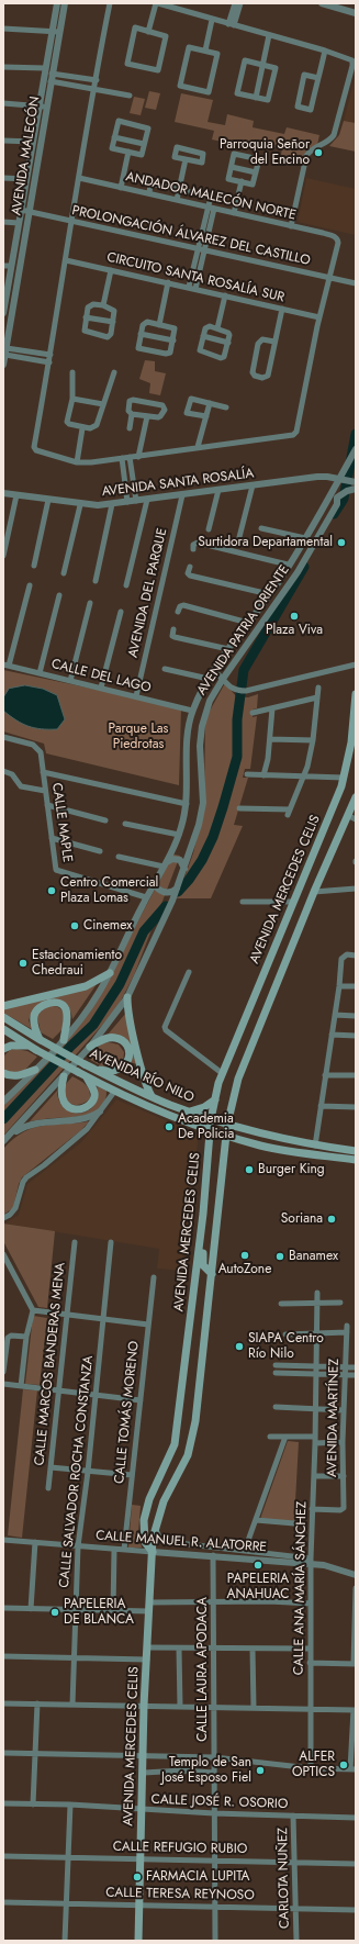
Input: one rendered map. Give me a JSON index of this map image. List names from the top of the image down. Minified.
{"streets":{"main road":["AVENIDA MERCEDES CELIS","AVENIDA RÍO NILO"],"street":["AVENIDA MALECÓN","ANDADOR MALECÓN NORTE","PROLONGACIÓN ÁLVAREZ DEL CASTILLO","CIRCUITO SANTA ROSALÍA SUR","AVENIDA SANTA ROSALÍA","AVENIDA DEL PARQUE","AVENIDA PATRIA ORIENTE","CALLE DEL LAGO","CALLE MAPLE","CALLE MARCOS BANDERAS MENA","CALLE TOMÁS MORENO","AVENIDA MARTÍNEZ","CALLE SALVADOR ROCHA CONSTANZA","CALLE MANUEL R. ALATORRE","CALLE ANA MARÍA SÁNCHEZ","CALLE LAURA APODACA","CALLE JOSÉ R. OSORIO","CALLE REFUGIO RUBIO","CARLOTA NUÑEZ","CALLE TERESA REYNOSO"]},"crossings":[["AVENIDA MALECÓN","PROLONGACIÓN ÁLVAREZ DEL CASTILLO"],["ANDADOR MALECÓN NORTE","PROLONGACIÓN ÁLVAREZ DEL CASTILLO"],["AVENIDA SANTA ROSALÍA","AVENIDA DEL PARQUE"],["AVENIDA SANTA ROSALÍA","AVENIDA PATRIA ORIENTE"],["AVENIDA DEL PARQUE","CALLE DEL LAGO"],["AVENIDA PATRIA ORIENTE","CALLE DEL LAGO"],["AVENIDA PATRIA ORIENTE","CALLE MAPLE"],["AVENIDA MERCEDES CELIS","AVENIDA RÍO NILO"],["AVENIDA MERCEDES CELIS","CALLE MANUEL R. ALATORRE"],["AVENIDA MERCEDES CELIS","CALLE JOSÉ R. OSORIO"],["AVENIDA MERCEDES CELIS","CALLE REFUGIO RUBIO"],["AVENIDA MERCEDES CELIS","CALLE TERESA REYNOSO"],["CALLE TOMÁS MORENO","CALLE MANUEL R. ALATORRE"],["AVENIDA MARTÍNEZ","CALLE ANA MARÍA SÁNCHEZ"],["CALLE SALVADOR ROCHA CONSTANZA","CALLE MANUEL R. ALATORRE"],["CALLE MANUEL R. ALATORRE","CALLE ANA MARÍA SÁNCHEZ"],["CALLE MANUEL R. ALATORRE","CALLE LAURA APODACA"],["CALLE LAURA APODACA","CALLE JOSÉ R. OSORIO"],["CALLE LAURA APODACA","CALLE REFUGIO RUBIO"],["CALLE LAURA APODACA","CALLE TERESA REYNOSO"],["CALLE JOSÉ R. OSORIO","CARLOTA NUÑEZ"],["CALLE REFUGIO RUBIO","CARLOTA NUÑEZ"],["CARLOTA NUÑEZ","CALLE TERESA REYNOSO"]],"parks":["Parque Las Piedrotas"],"places":["Parroquia Señor del Encino","Surtidora Departamental","Plaza Viva","Centro Comercial Plaza Lomas","Cinemex","Estacionamiento Chedraui","Academia De Policia","Burger King","Soriana","AutoZone","Banamex","SIAPA Centro Río Nilo","PAPELERIA ANAHUAC","PAPELERIA DE BLANCA","ALFER OPTICS","Templo de San José Esposo Fiel","FARMACIA LUPITA"]}
